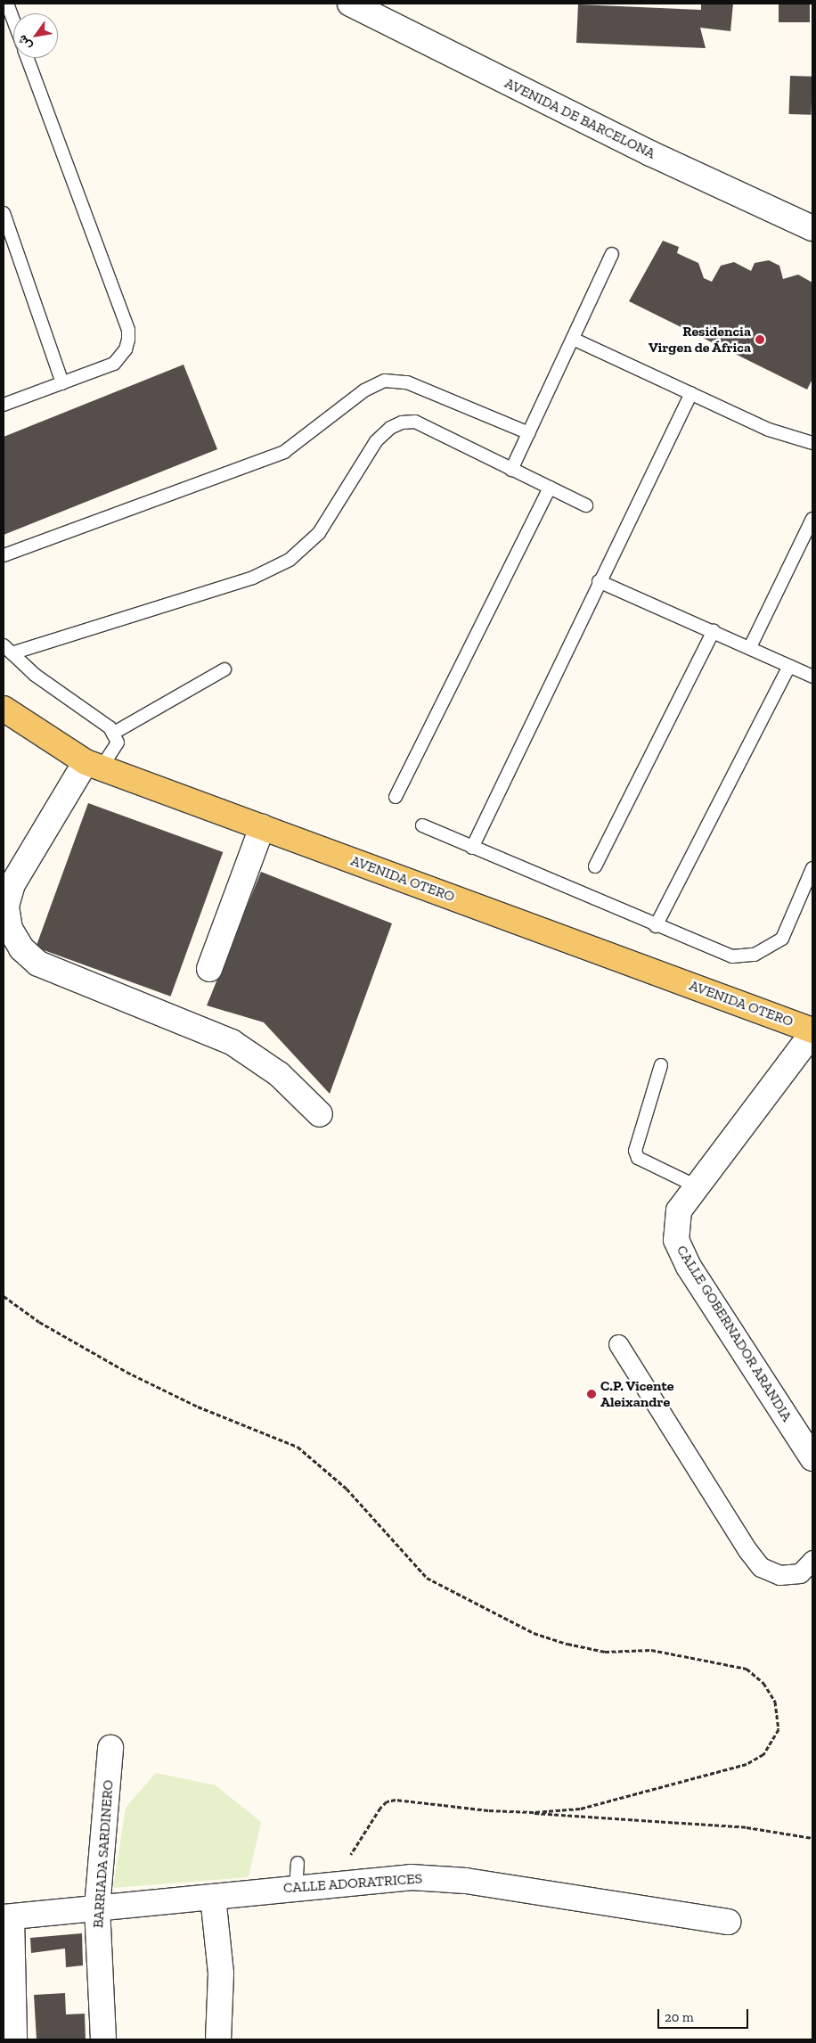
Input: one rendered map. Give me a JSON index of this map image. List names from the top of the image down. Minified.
{"streets":{"main road":["AVENIDA OTERO"],"street":["AVENIDA DE BARCELONA","CALLE GOBERNADOR ARANDIA","BARRIADA SARDINERO","CALLE ADORATRICES"]},"crossings":[["AVENIDA OTERO","CALLE GOBERNADOR ARANDIA"],["BARRIADA SARDINERO","CALLE ADORATRICES"]],"places":["Residencia Virgen de África","C.P. Vicente Aleixandre"],"scale_bar":"20 m","north":"bottom left"}
